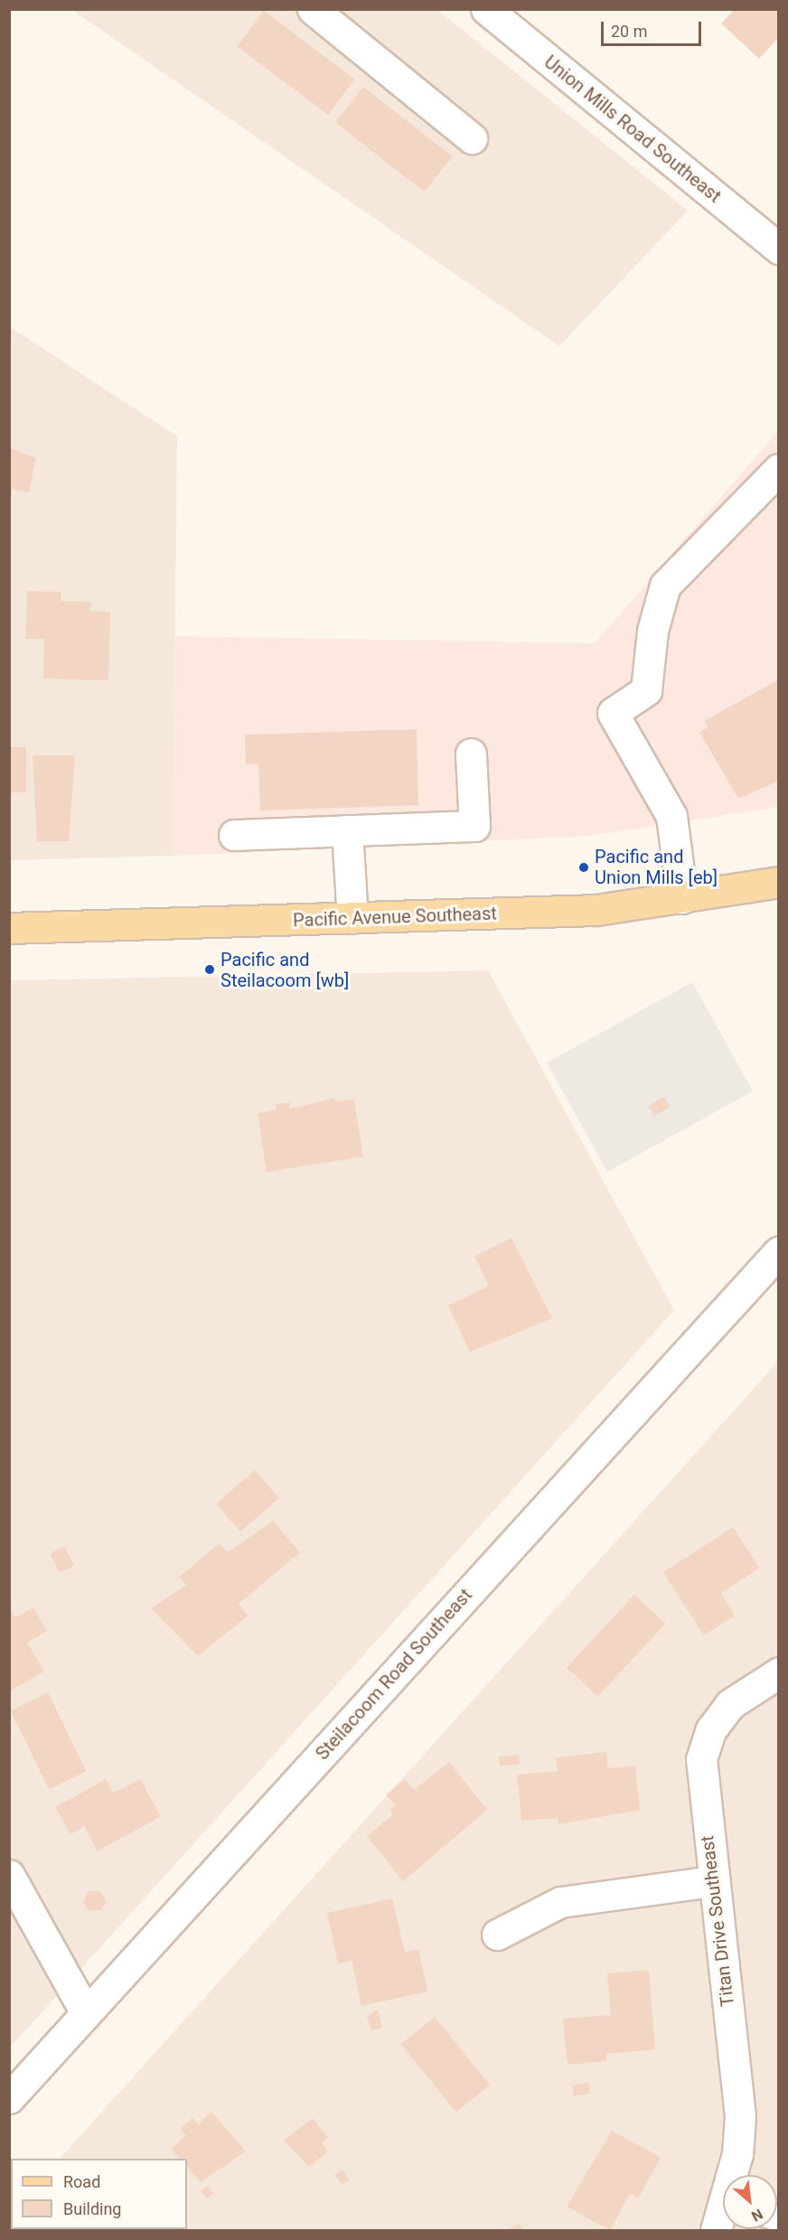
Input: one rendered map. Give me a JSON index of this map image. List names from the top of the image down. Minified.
{"streets":{"main road":["Pacific Avenue Southeast"],"street":["Union Mills Road Southeast","Steilacoom Road Southeast","Titan Drive Southeast"]},"places":["Pacific and Union Mills [eb]","Pacific and Steilacoom [wb]"],"legend":["Road","Building"],"scale_bar":"20 m","north":"bottom right"}
